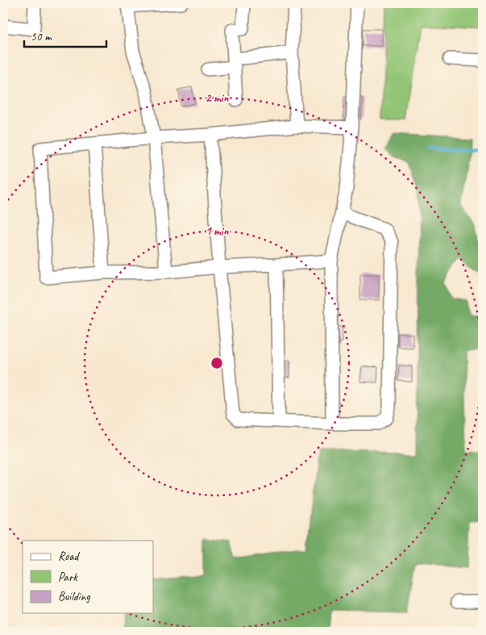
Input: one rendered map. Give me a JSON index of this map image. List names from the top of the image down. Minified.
{"legend":["Road","Park","Building"],"scale_bar":"50 m","rings":["2 min","1 min"]}
